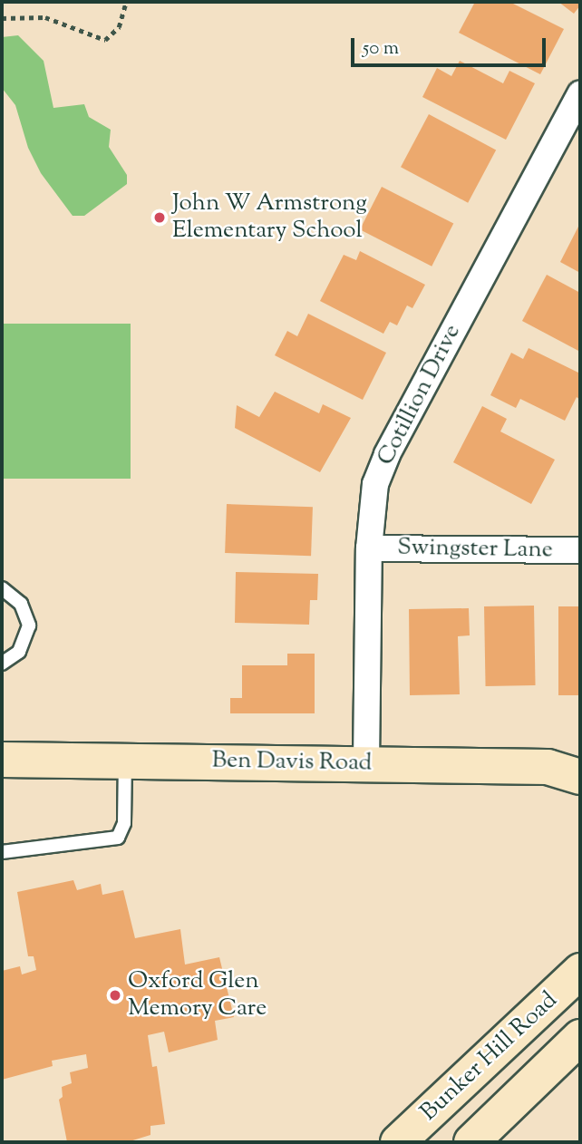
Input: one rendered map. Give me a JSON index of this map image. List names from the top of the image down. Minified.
{"streets":{"street":["Cotillion Drive","Swingster Lane","Ben Davis Road","Bunker Hill Road"]},"crossings":[["Cotillion Drive","Swingster Lane"],["Cotillion Drive","Ben Davis Road"]],"places":["John W Armstrong Elementary School","Oxford Glen Memory Care"],"scale_bar":"50 m"}
